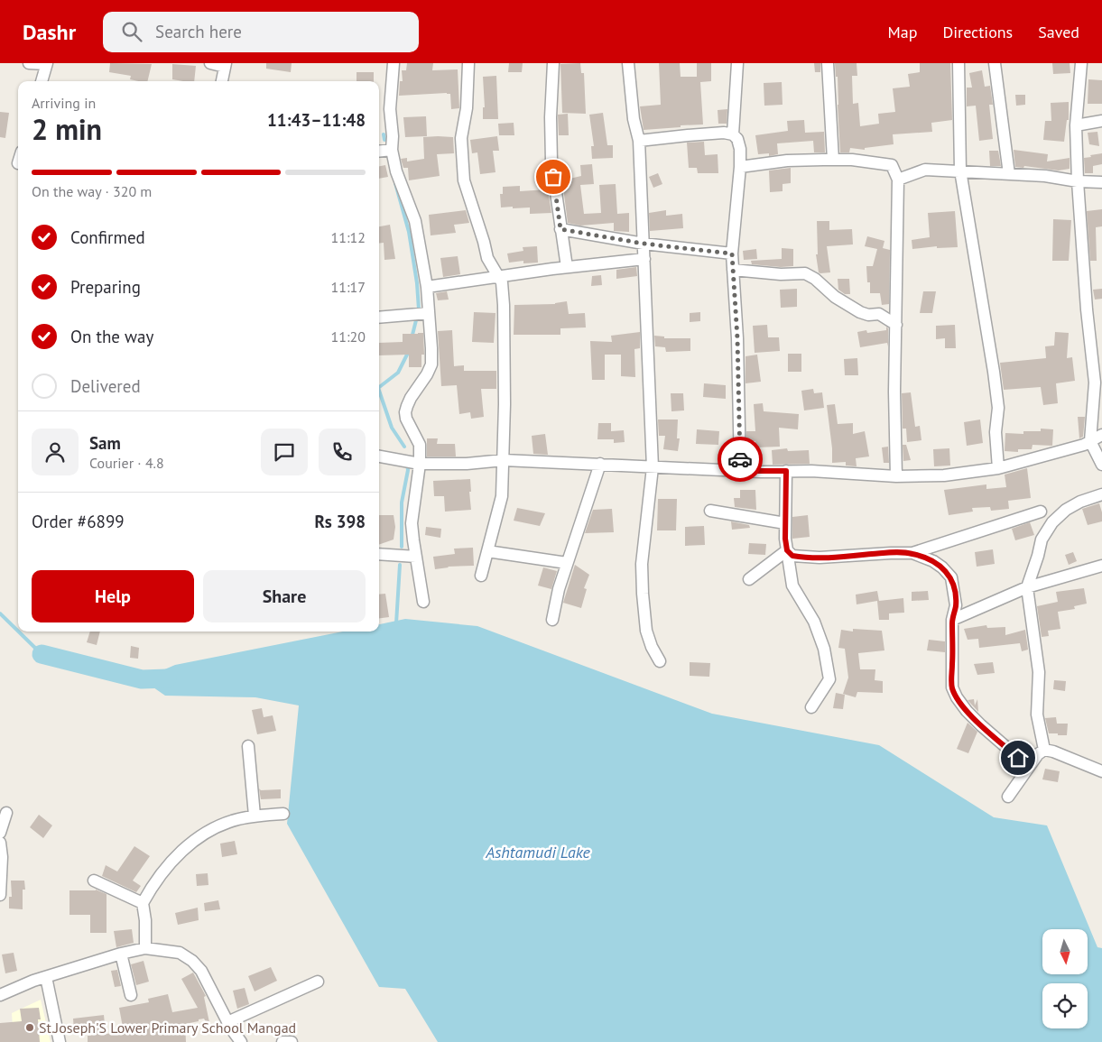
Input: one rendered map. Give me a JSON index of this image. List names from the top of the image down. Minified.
{"water":["Ashtamudi Lake"],"places":["St.Joseph'S Lower Primary School Mangad"],"north":"bottom","page":{"header":"Dashr","search":"Search here","nav":["Map","Directions","Saved"],"heading":["2 min","Arriving in","11:43–11:48"],"panel":["Sam","Courier · 4.8","Order #6899","Rs 398"],"bar":"On the way · 320 m","list":[["Confirmed","11:12"],["Preparing","11:17"],["On the way","11:20"],"Delivered"],"buttons":["Help","Share"]}}
